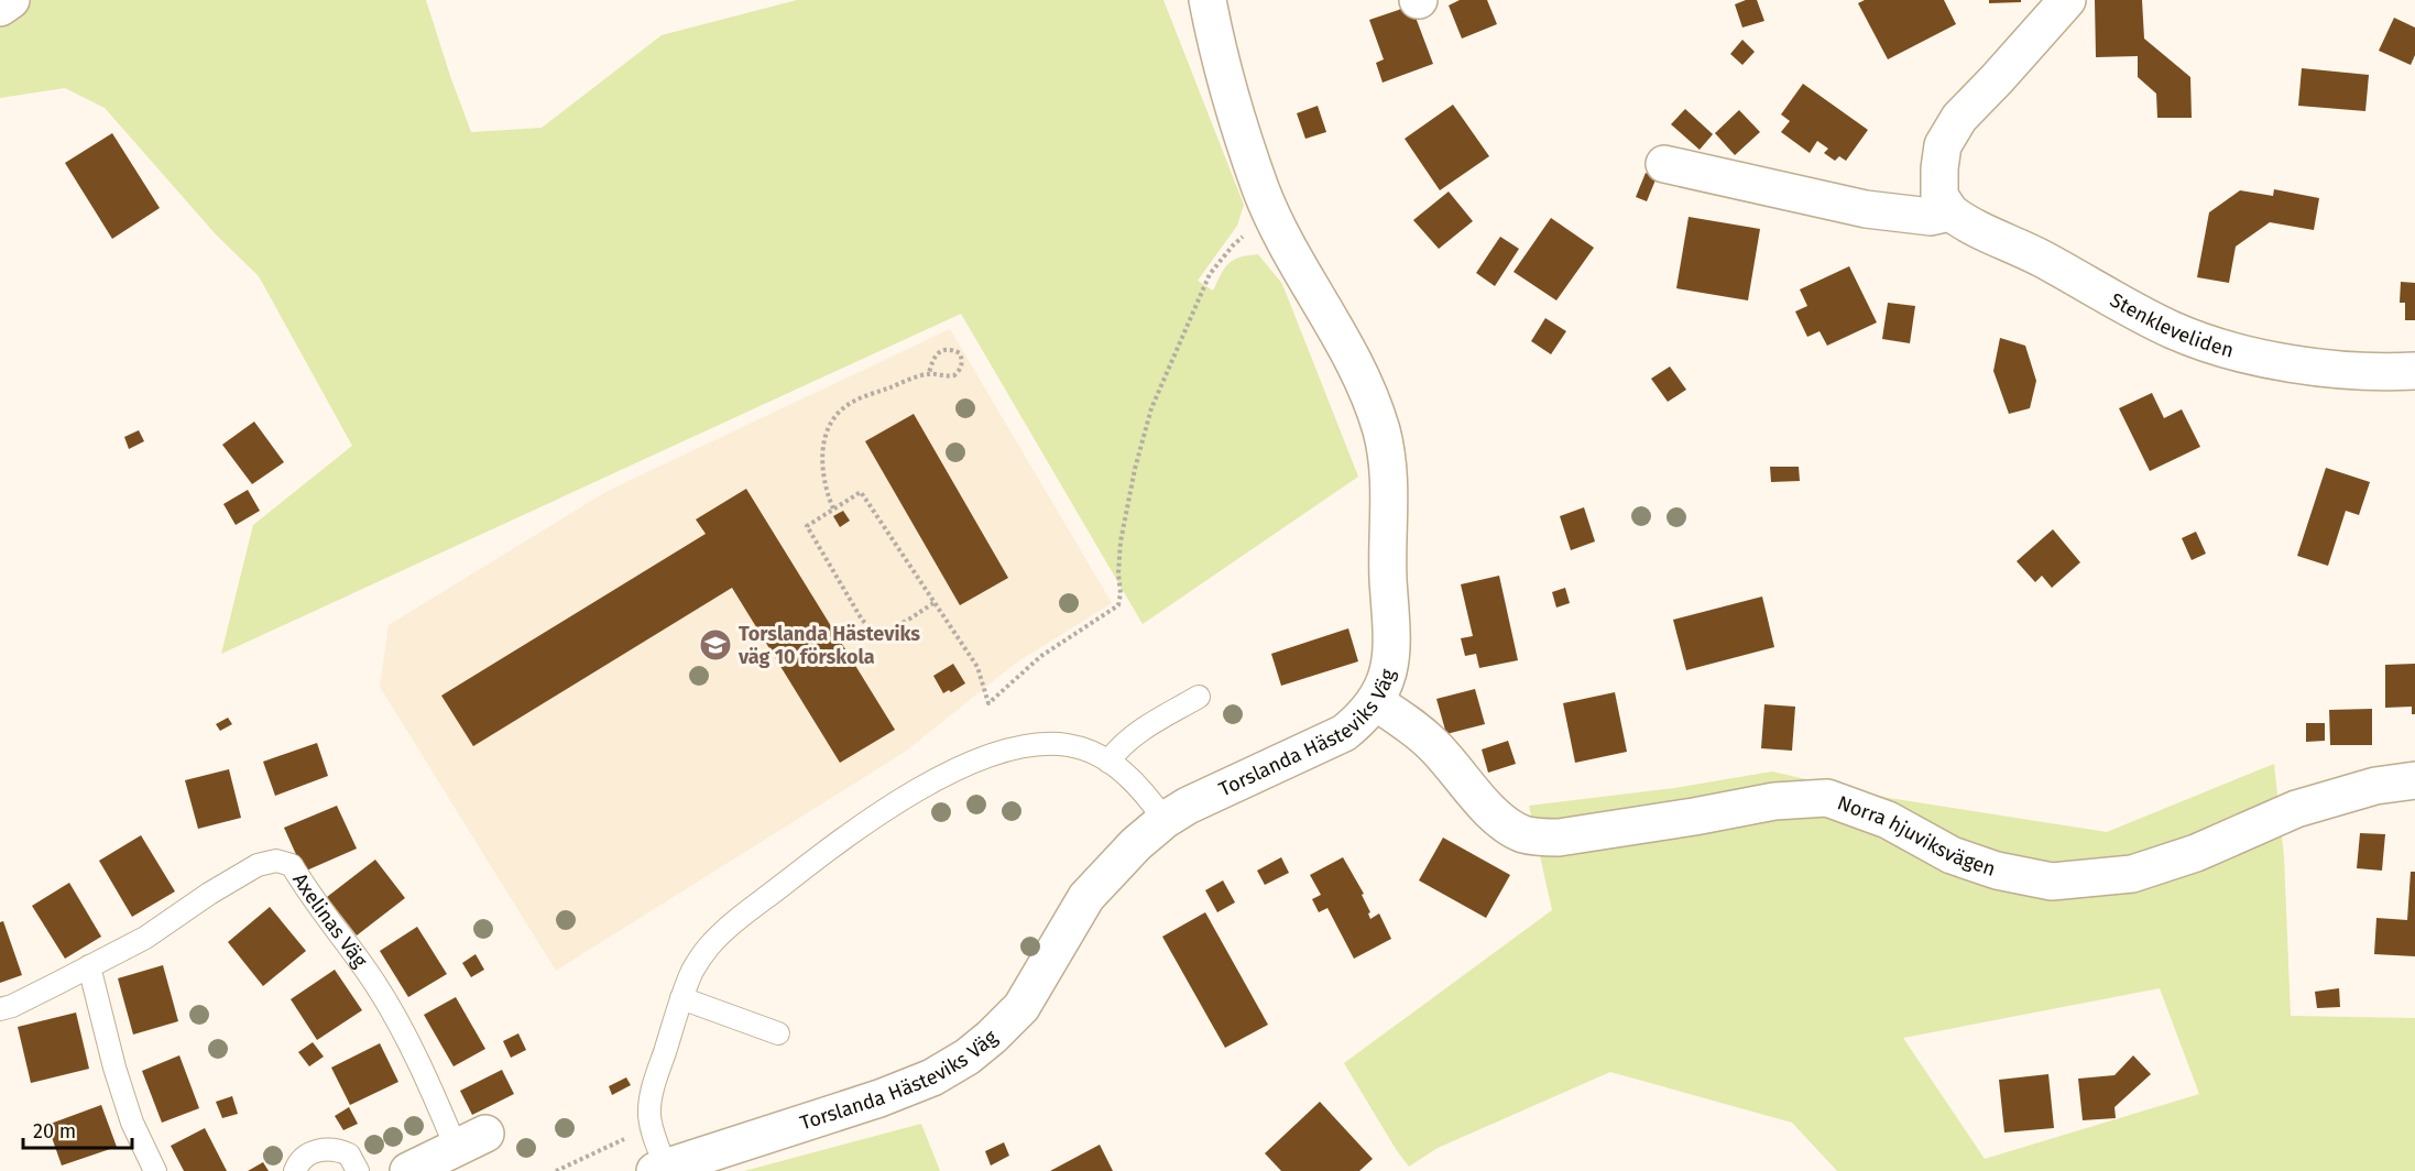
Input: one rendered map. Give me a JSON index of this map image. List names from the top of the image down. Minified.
{"streets":{"street":["Stenkleveliden","Torslanda Hästeviks Väg","Norra hjuviksvägen","Axelinas Väg"]},"crossings":[["Torslanda Hästeviks Väg","Norra hjuviksvägen"]],"places":{"school or university":["Torslanda Hästeviks väg 10 förskola"]},"scale_bar":"20 m"}
